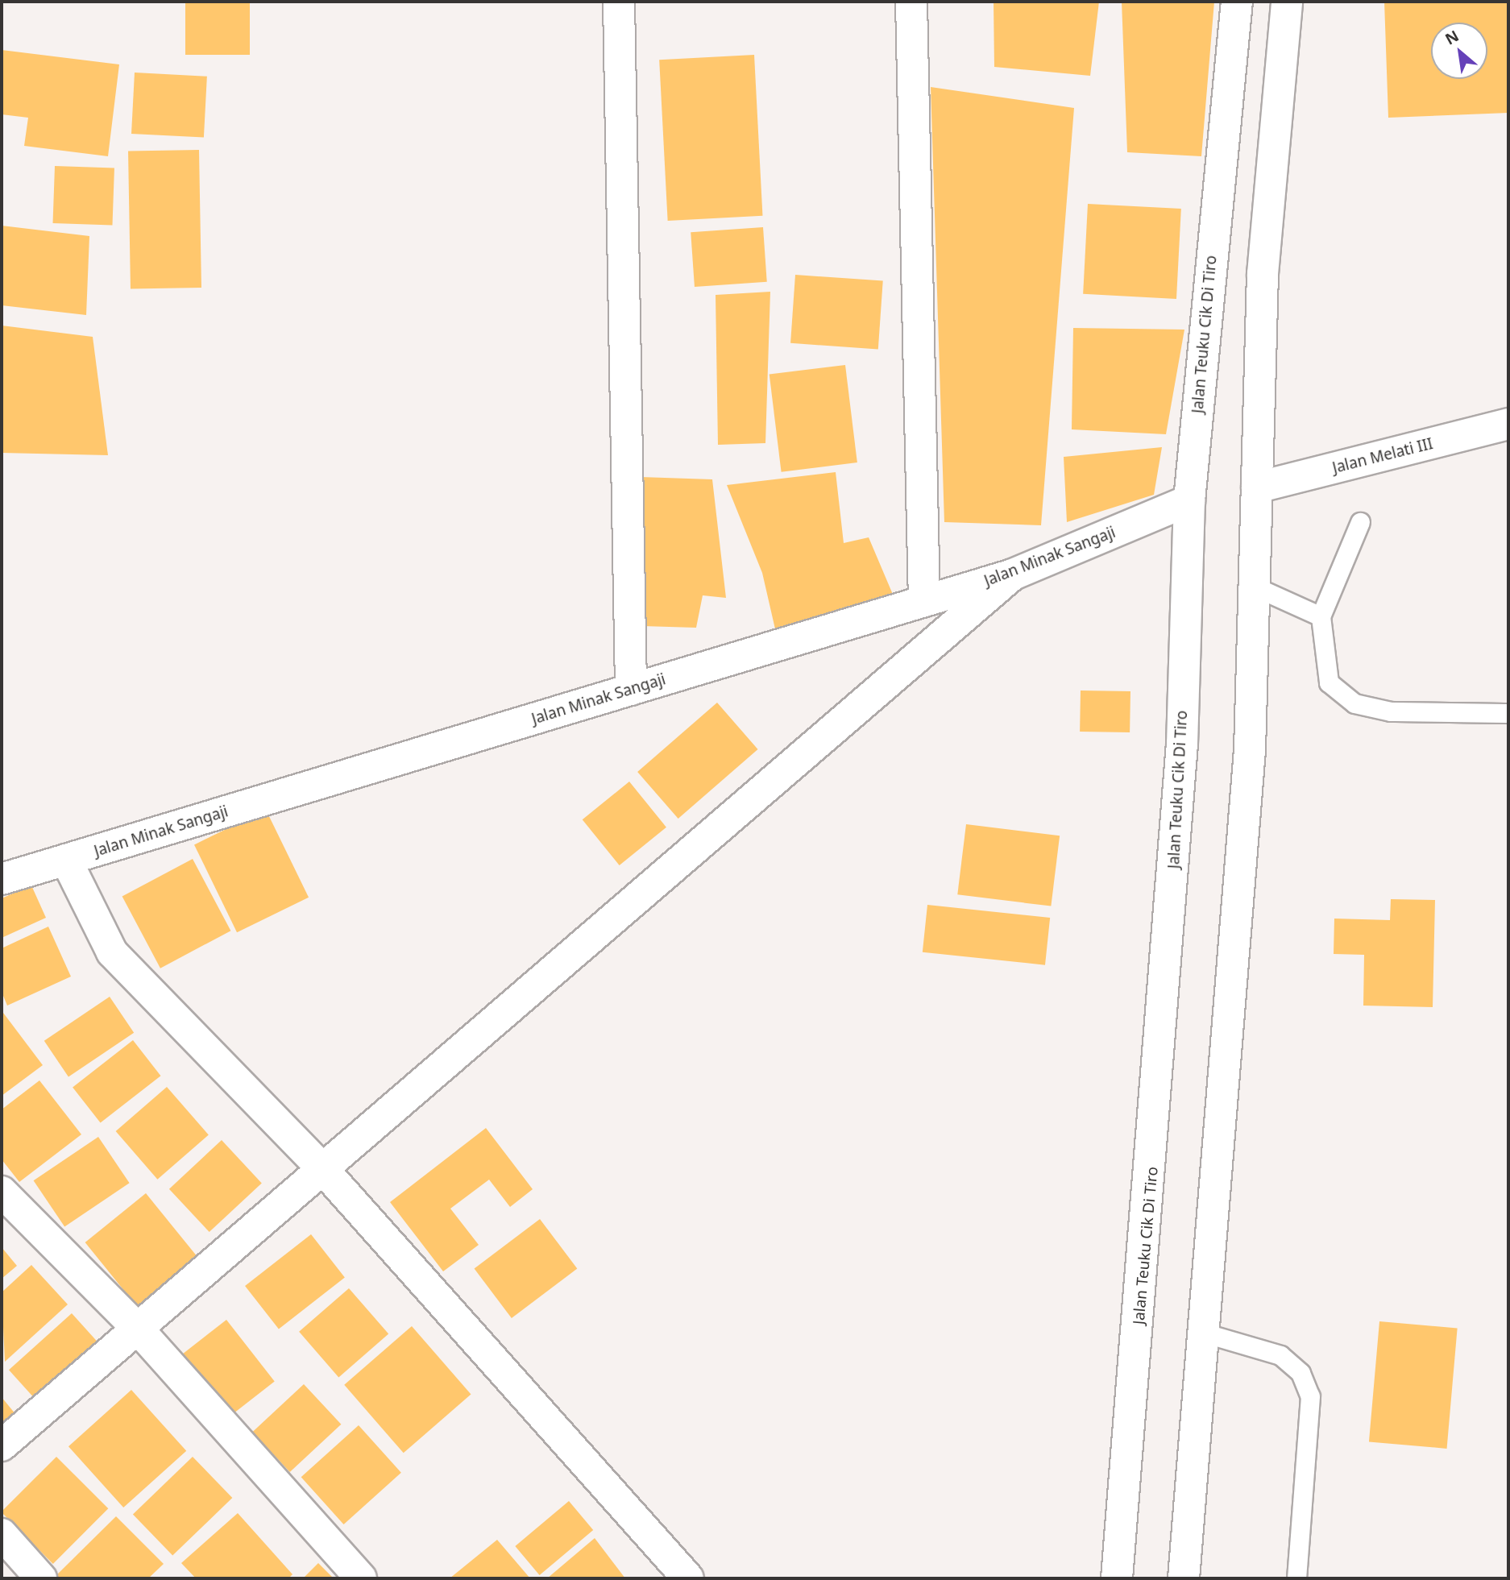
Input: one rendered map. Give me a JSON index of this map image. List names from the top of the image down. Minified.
{"streets":{"street":["Jalan Teuku Cik Di Tiro","Jalan Melati III","Jalan Minak Sangaji"]},"crossings":[["Jalan Teuku Cik Di Tiro","Jalan Minak Sangaji"]],"north":"top left"}
